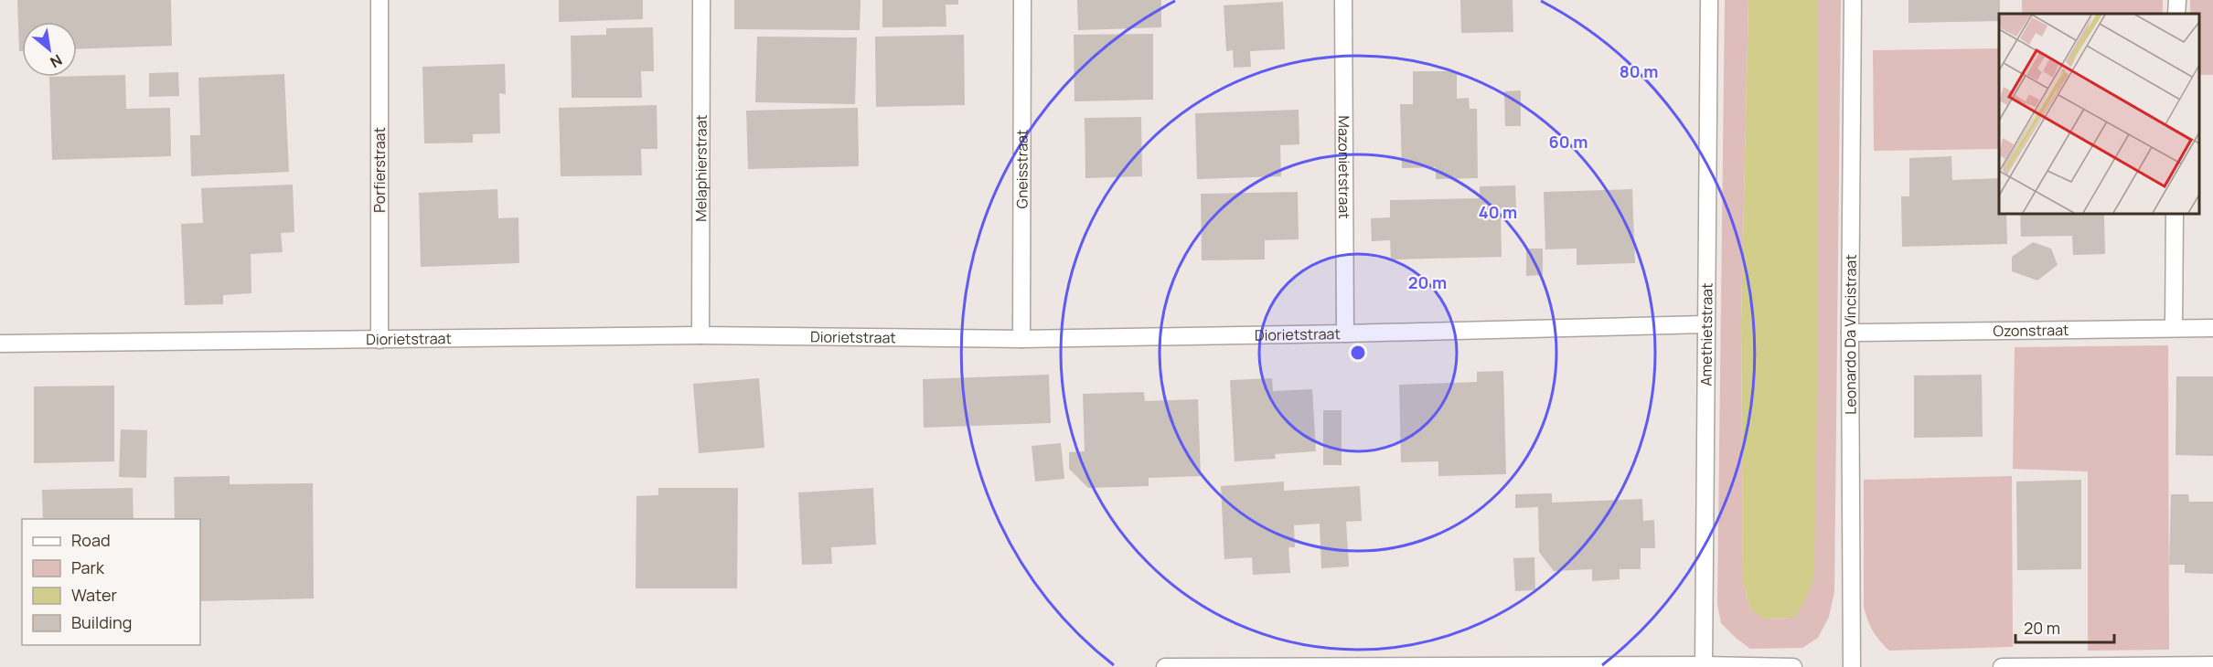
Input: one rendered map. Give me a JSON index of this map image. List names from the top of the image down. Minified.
{"streets":{"street":["Mazonietstraat","Melaphierstraat","Porfierstraat","Gneisstraat","Ozonstraat","Amethietstraat","Leonardo Da Vincistraat","Diorietstraat"]},"crossings":[["Mazonietstraat","Diorietstraat"],["Melaphierstraat","Diorietstraat"],["Porfierstraat","Diorietstraat"],["Gneisstraat","Diorietstraat"],["Ozonstraat","Leonardo Da Vincistraat"],["Amethietstraat","Diorietstraat"]],"legend":["Road","Park","Water","Building"],"scale_bar":"20 m","north":"bottom right","rings":["80 m","60 m","40 m","20 m"]}
